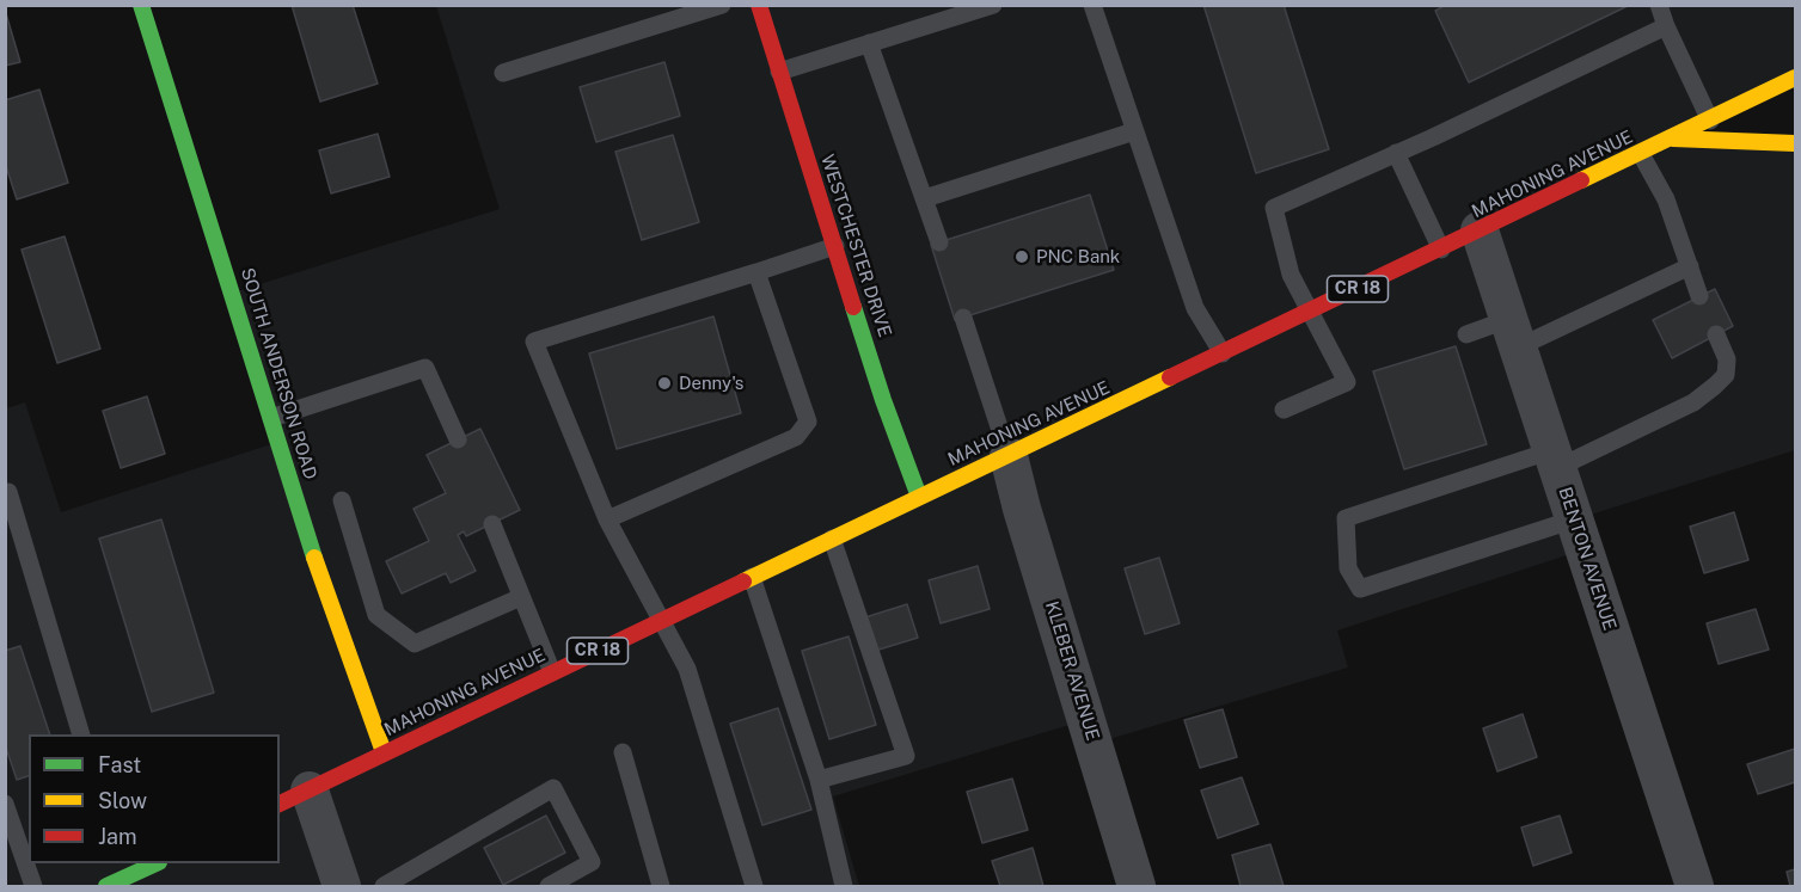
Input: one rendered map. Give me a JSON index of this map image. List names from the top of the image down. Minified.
{"streets":{"main road":["MAHONING AVENUE","WESTCHESTER DRIVE","CR 18","SOUTH ANDERSON ROAD"],"street":["BENTON AVENUE","KLEBER AVENUE"]},"crossings":[["MAHONING AVENUE","WESTCHESTER DRIVE"],["MAHONING AVENUE","SOUTH ANDERSON ROAD"],["MAHONING AVENUE","BENTON AVENUE"],["MAHONING AVENUE","KLEBER AVENUE"]],"places":["PNC Bank","Denny's"],"legend":["Fast","Slow","Jam"]}
